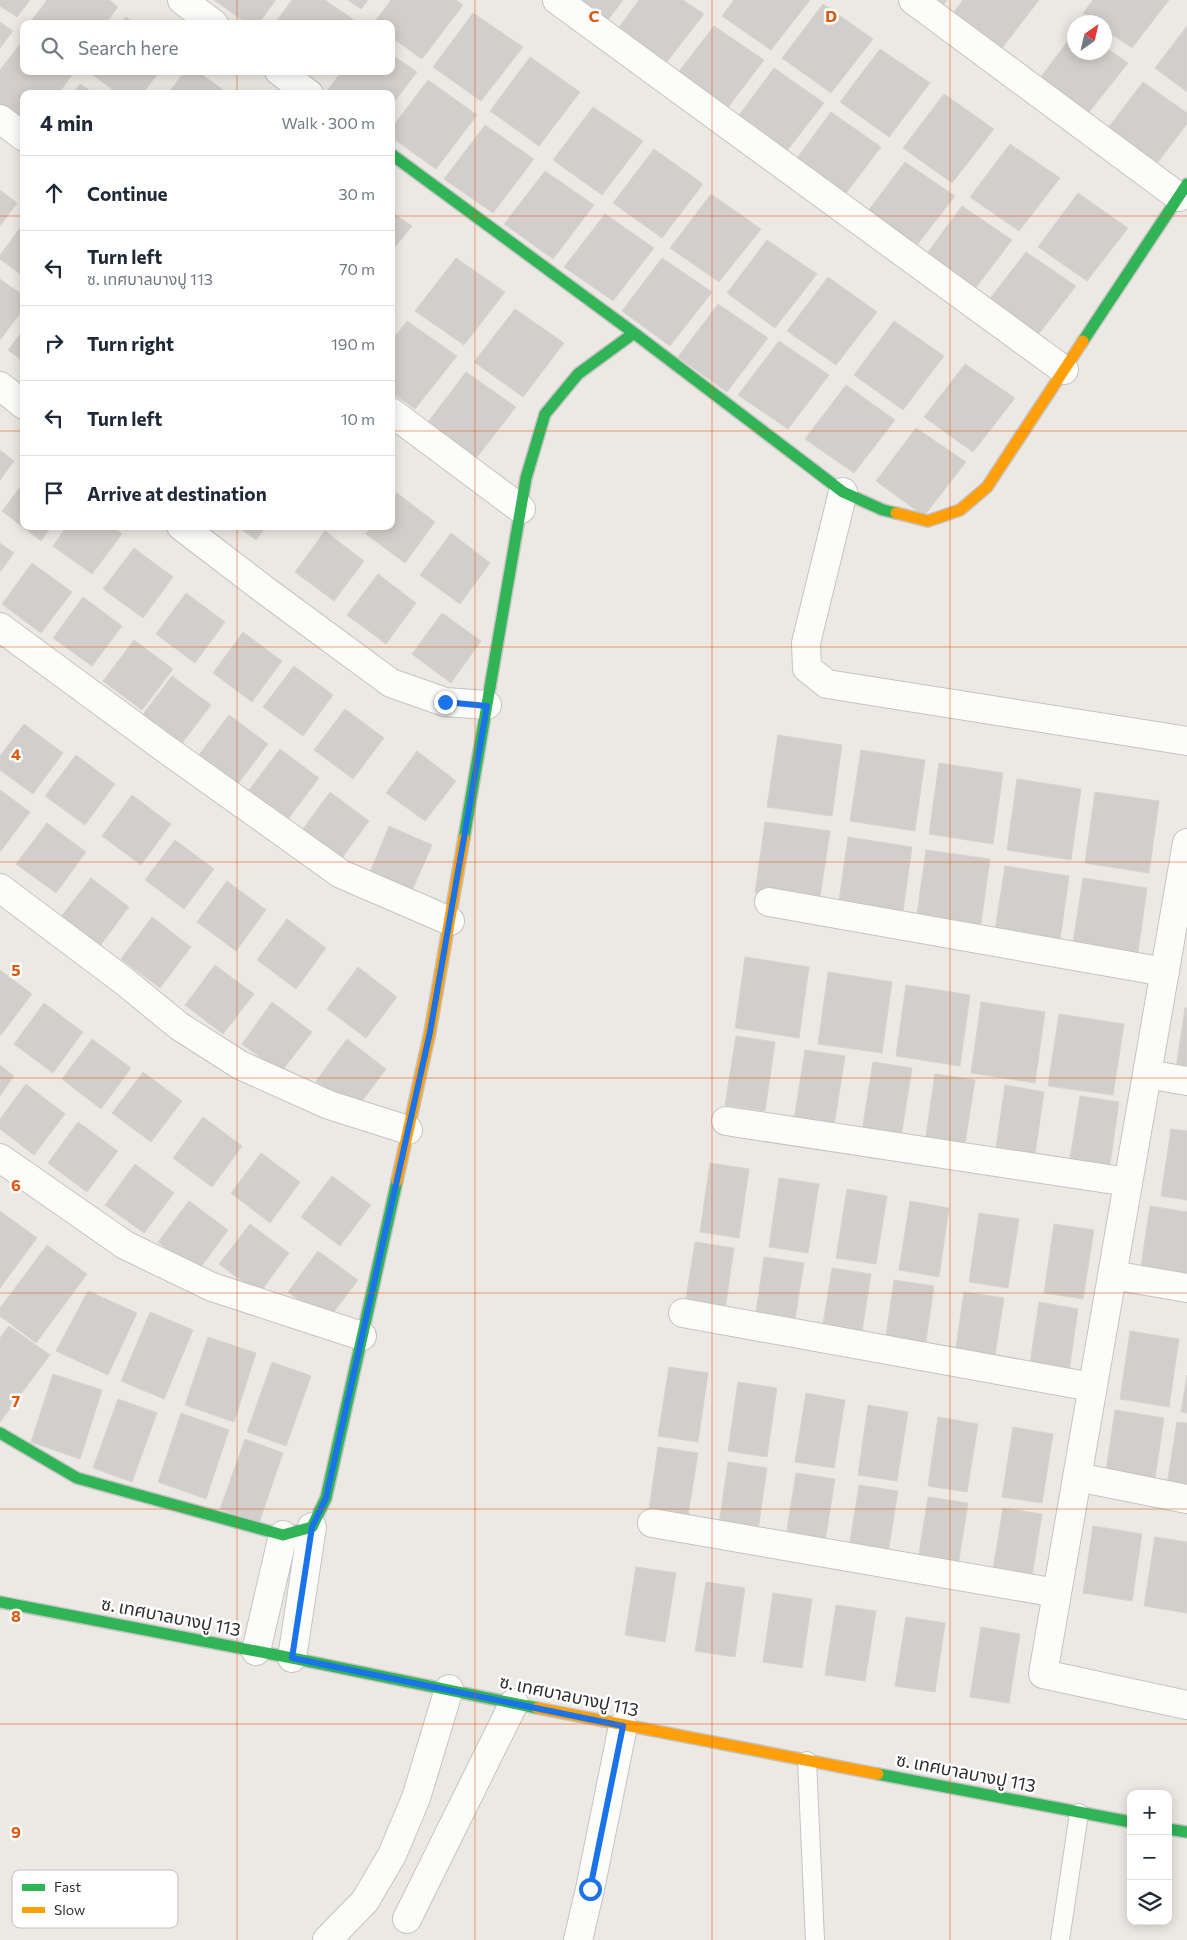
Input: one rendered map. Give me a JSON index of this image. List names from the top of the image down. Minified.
{"streets":{"street":["ซ. เทศบาลบางปู 113"]},"legend":["Fast","Slow"],"north":"top right","page":{"search":"Search here","heading":["4 min","Walk · 300 m"],"list":[["Continue","30 m"],["Turn left","ซ. เทศบาลบางปู 113","70 m"],["Turn right","190 m"],["Turn left","10 m"],"Arrive at destination"],"map_buttons":["+","−"]},"grid":{"columns":["C","D"],"rows":["4","5","6","7","8","9"]}}
